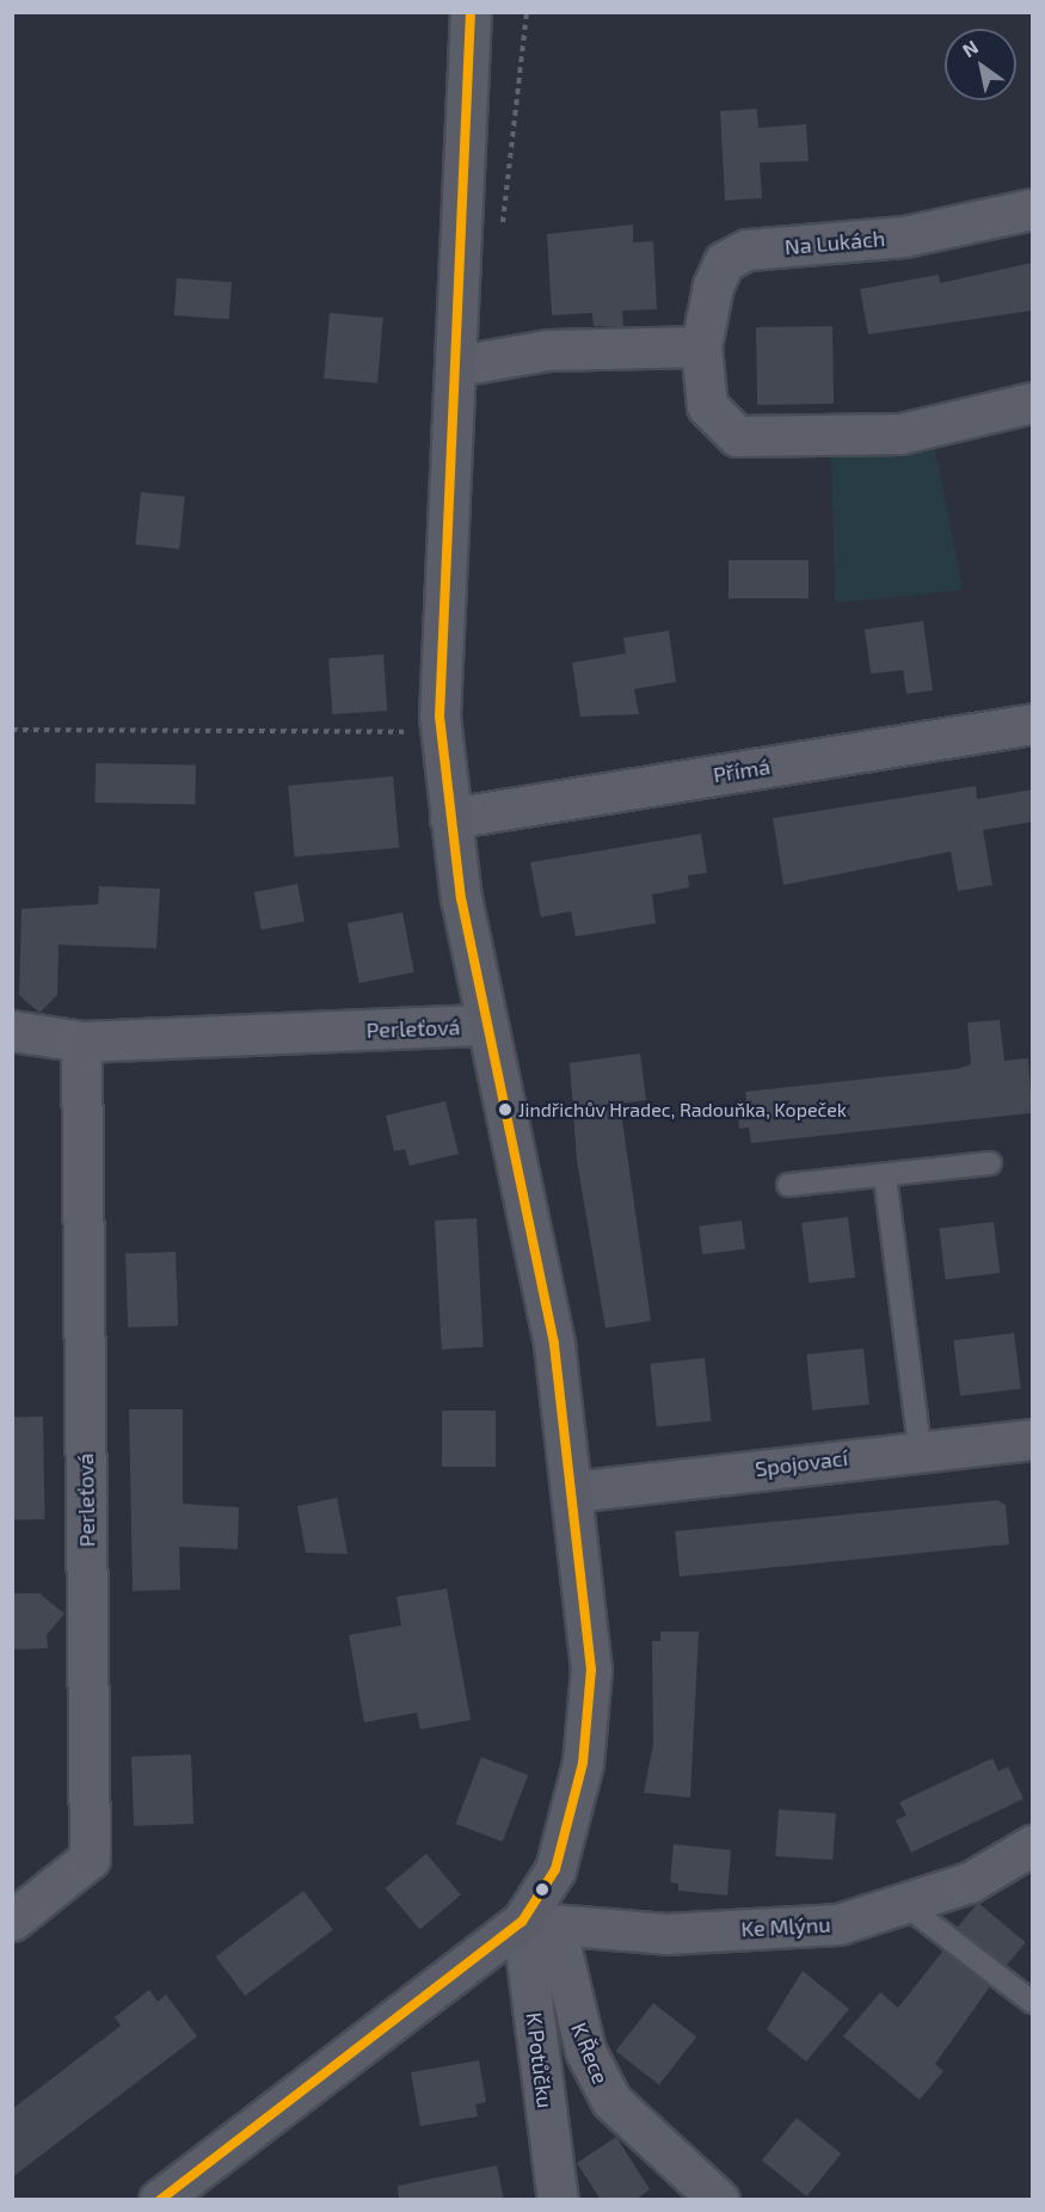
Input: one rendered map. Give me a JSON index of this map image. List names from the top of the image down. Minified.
{"streets":{"street":["Na Lukách","Přímá","Perleťová","Spojovací","Ke Mlýnu","K Řece","K Potůčku"]},"crossings":[["Ke Mlýnu","K Řece"],["Ke Mlýnu","K Potůčku"],["K Řece","K Potůčku"]],"places":["Jindřichův Hradec, Radouňka, Kopeček"],"north":"top left"}
